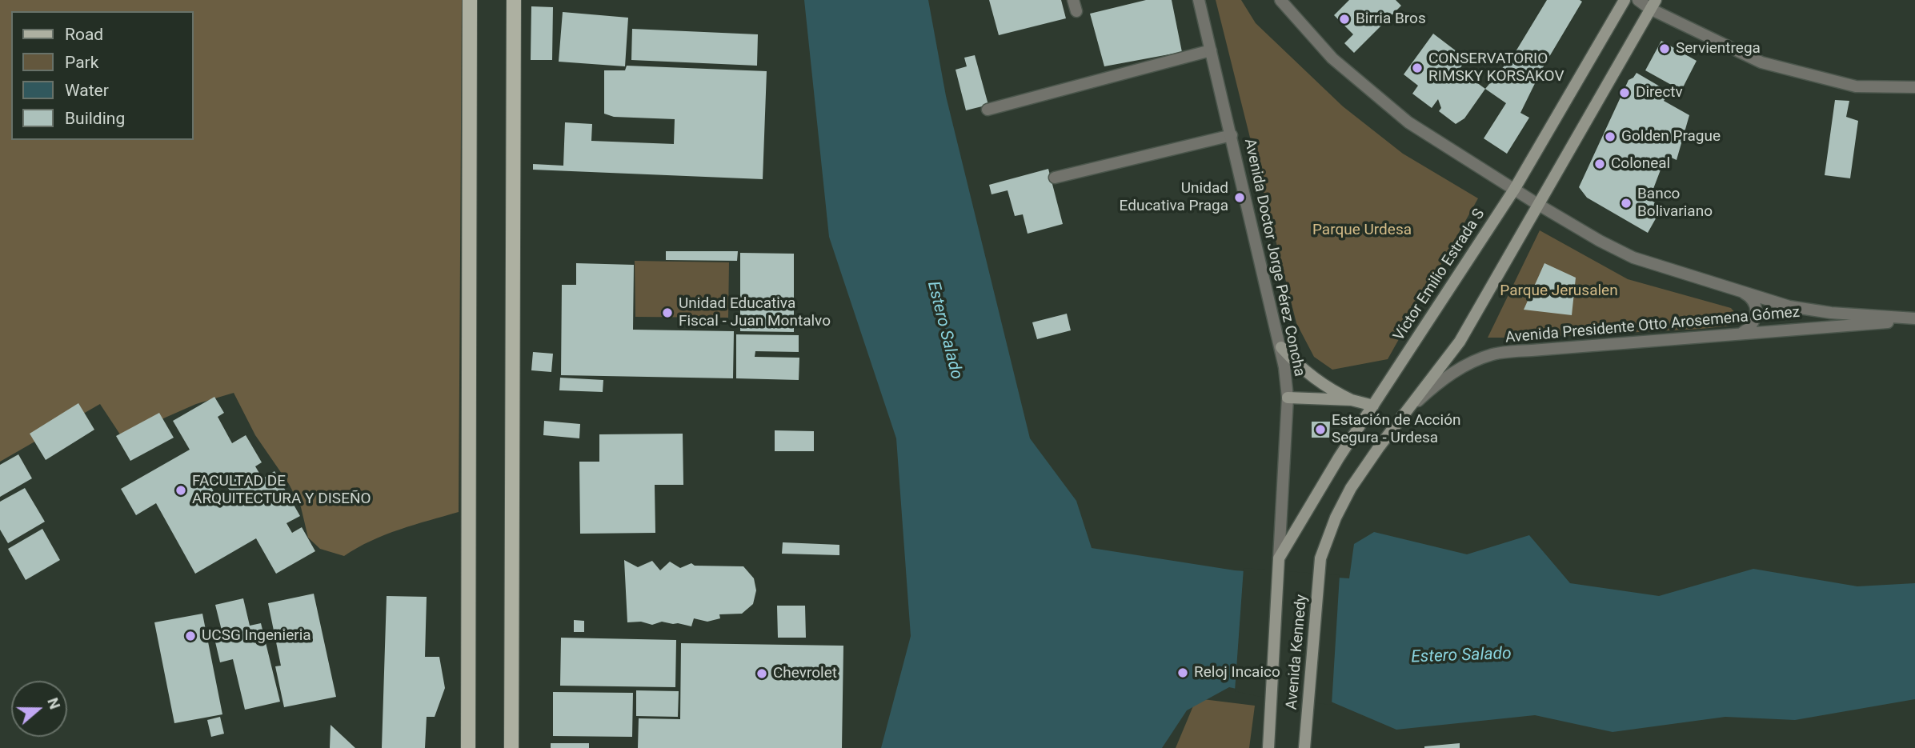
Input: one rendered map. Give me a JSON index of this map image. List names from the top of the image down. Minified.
{"streets":{"main road":["Víctor Emilio Estrada S","Avenida Kennedy"],"street":["Avenida Doctor Jorge Pérez Concha","Avenida Presidente Otto Arosemena Gómez"]},"crossings":[["Avenida Doctor Jorge Pérez Concha","Víctor Emilio Estrada S"],["Avenida Doctor Jorge Pérez Concha","Avenida Kennedy"],["Víctor Emilio Estrada S","Avenida Kennedy"],["Avenida Presidente Otto Arosemena Gómez","Avenida Kennedy"]],"water":["Estero Salado"],"parks":["Parque Urdesa","Parque Jerusalen"],"places":["Birria Bros","Servientrega","CONSERVATORIO RIMSKY KORSAKOV","Directv","Golden Prague","Coloneal","Unidad Educativa Praga","Banco Bolivariano","Unidad Educativa Fiscal - Juan Montalvo","Estación de Acción Segura - Urdesa","FACULTAD DE ARQUITECTURA Y DISEÑO","UCSG Ingenieria","Reloj Incaico","Chevrolet"],"legend":["Road","Park","Water","Building"],"north":"right"}
